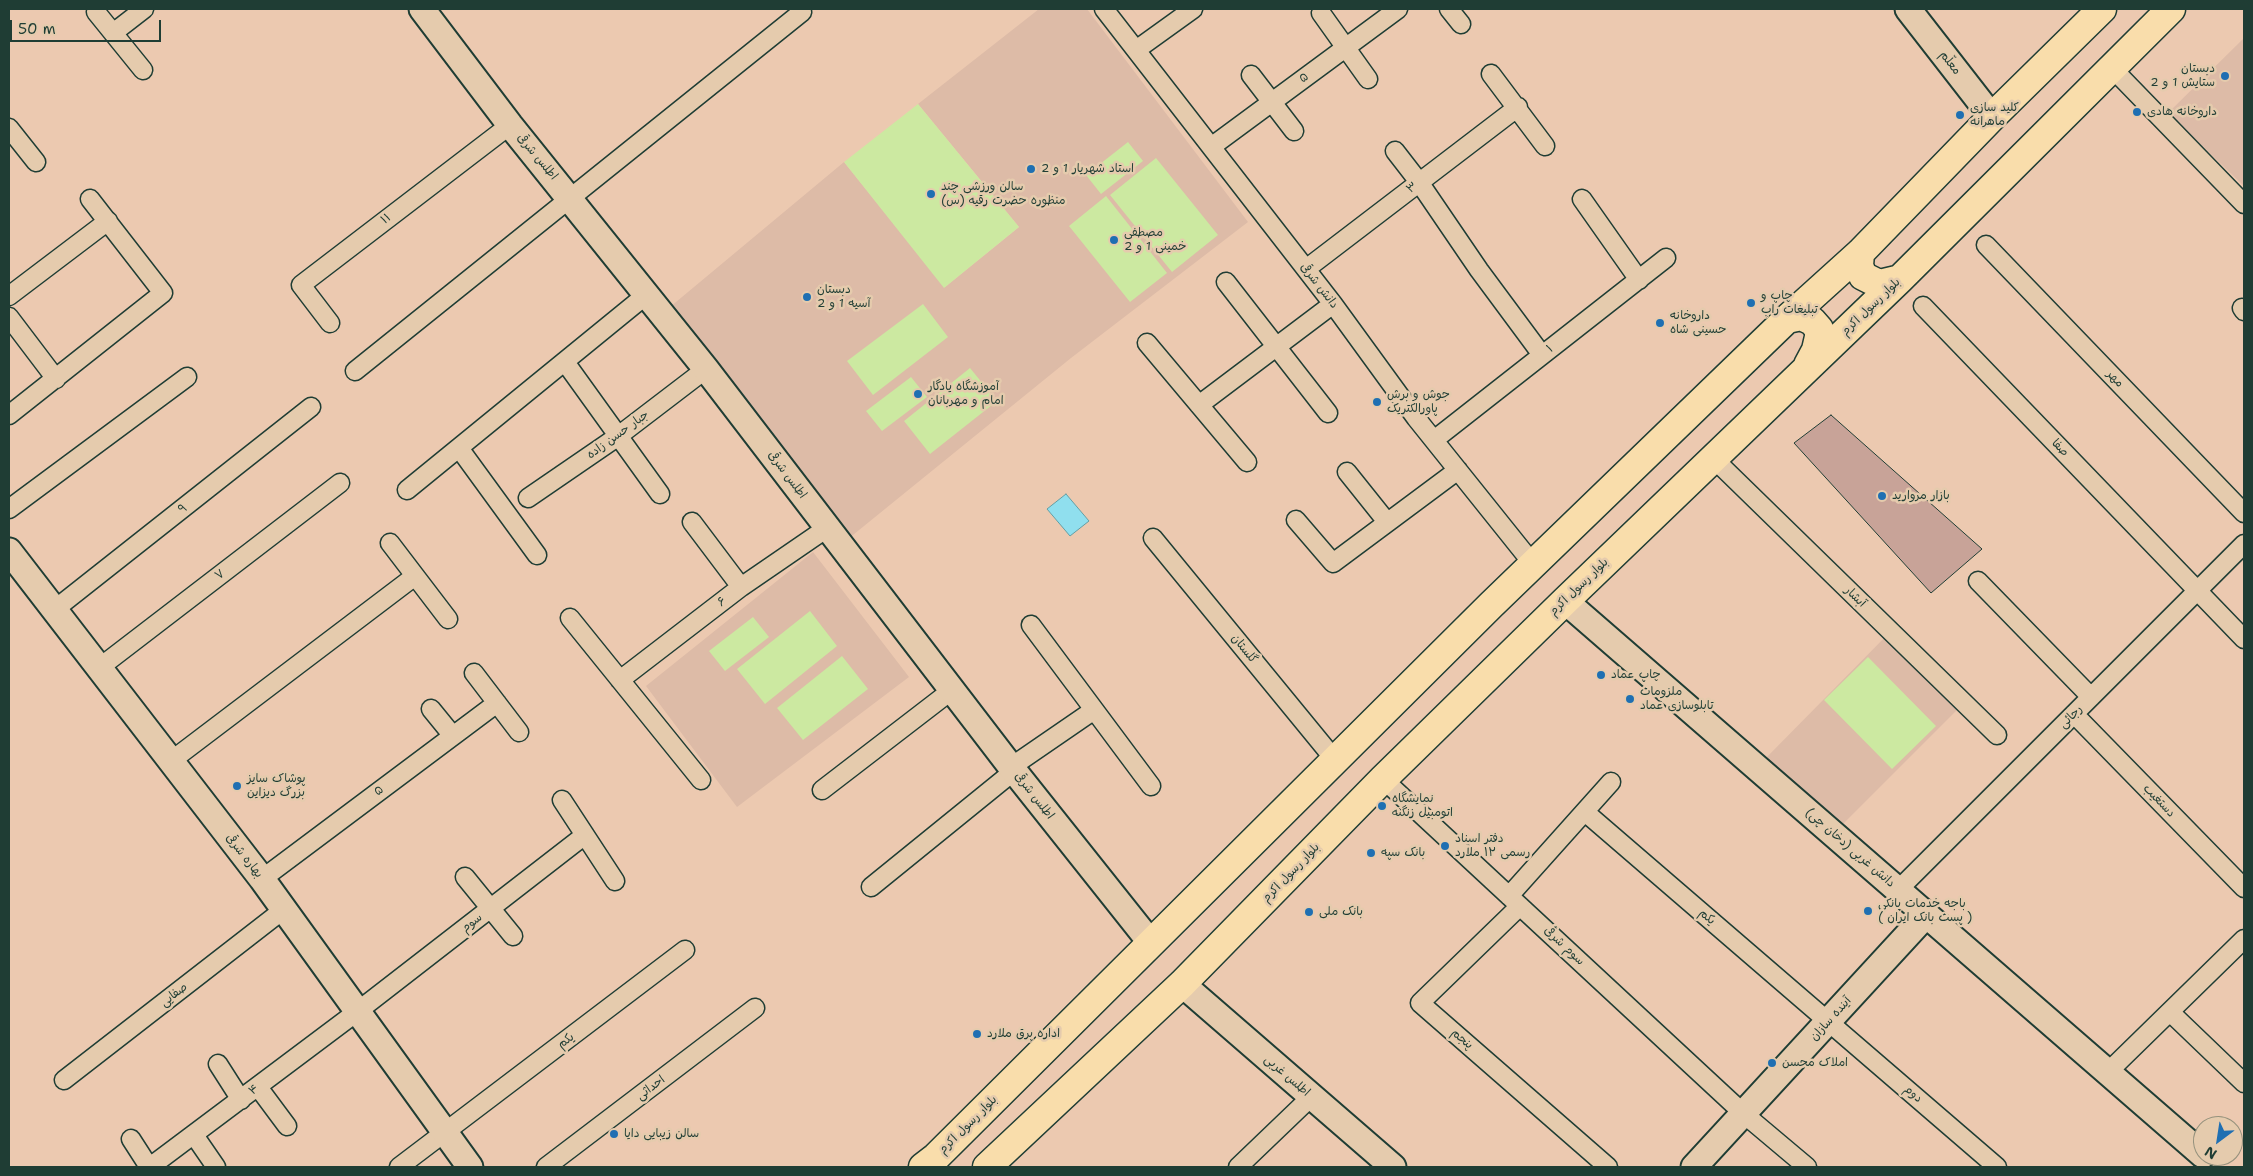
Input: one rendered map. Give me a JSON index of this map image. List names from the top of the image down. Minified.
{"streets":{"main road":["بلوار رسول اکرم"],"street":["معلّم","۵","اطلس شرقی","۳","۱۱","دانش شرقی","۱","مهر","جبار حسن زاده","صفا","۹","۷","آبشار","۶","گلستان","رجائی","دستغیب","دانش غربی (دخان چی)","بهاره شرقی","یکم","سوم","سوم شرقی","صفایی","آینده سازان","پنجم","اطلس غربی","احداثی","۴","دوم"]},"crossings":[["معلّم","بلوار رسول اکرم"],["۵","دانش شرقی"],["۵","بهاره شرقی"],["اطلس شرقی","۱۱"],["اطلس شرقی","بلوار رسول اکرم"],["اطلس شرقی","جبار حسن زاده"],["اطلس شرقی","۶"],["۳","دانش شرقی"],["دانش شرقی","بلوار رسول اکرم"],["دانش شرقی","۱"],["بلوار رسول اکرم","آبشار"],["بلوار رسول اکرم","گلستان"],["بلوار رسول اکرم","دانش غربی (دخان چی)"],["بلوار رسول اکرم","سوم شرقی"],["بلوار رسول اکرم","اطلس غربی"],["صفا","رجائی"],["۹","بهاره شرقی"],["۷","بهاره شرقی"],["رجائی","دستغیب"],["رجائی","دانش غربی (دخان چی)"],["دانش غربی (دخان چی)","آینده سازان"],["بهاره شرقی","یکم"],["بهاره شرقی","سوم"],["بهاره شرقی","صفایی"],["بهاره شرقی","۴"],["یکم","آینده سازان"],["یکم","دوم"],["سوم","۴"],["سوم شرقی","آینده سازان"],["سوم شرقی","پنجم"],["آینده سازان","دوم"]],"places":["دبستان ستایش 1 و 2","داروخانه هادی","کلید سازی ماهرانه","استاد شهریار 1 و 2","سالن ورزشی چند منظوره حضرت رقیه (س)","مصطفی خمینی 1 و 2","دبستان آسیه 1 و 2","چاپ و تبلیغات راب","داروخانه حسینی شاه","آموزشگاه یادگار امام و مهربانان","جوش و برش پاورالکتریک","بازار مروارید","چاپ عماد","ملزومات تابلوسازی عماد","پوشاک سایز بزرگ دیزاین","نمایشگاه اتومبیل زنگنه","دفتر اسناد رسمی ۱۲ ملارد","بانک سپه","باجه خدمات بانکی ( پست بانک ایران )","بانک ملی","اداره برق ملارد","املاک محسن","سالن زیبایی دایا"],"scale_bar":"50 m","north":"bottom left"}
